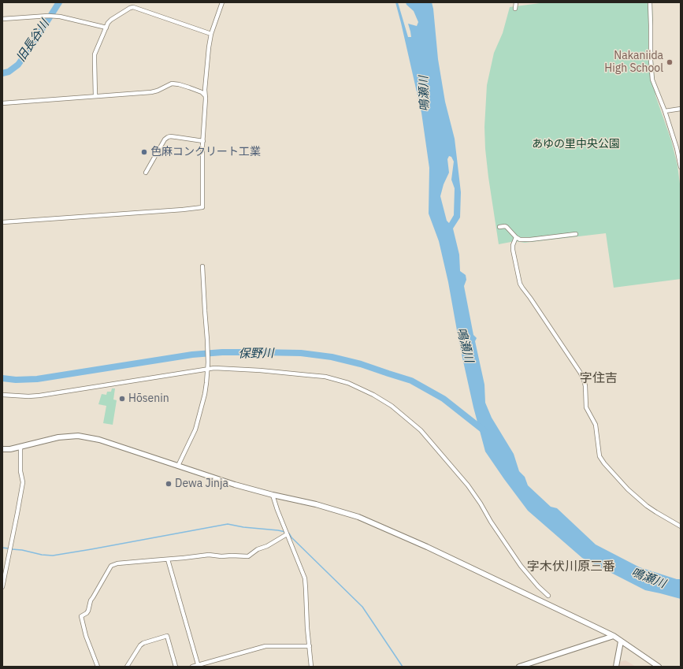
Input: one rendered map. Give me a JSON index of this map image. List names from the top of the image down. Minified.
{"districts":["字住吉","字木伏川原三番"],"water":["旧長谷川","鳴瀬川","保野川"],"parks":["あゆの里中央公園"],"places":["Nakaniida High School","色麻コンクリート工業","Hōsenin","Dewa Jinja"]}
